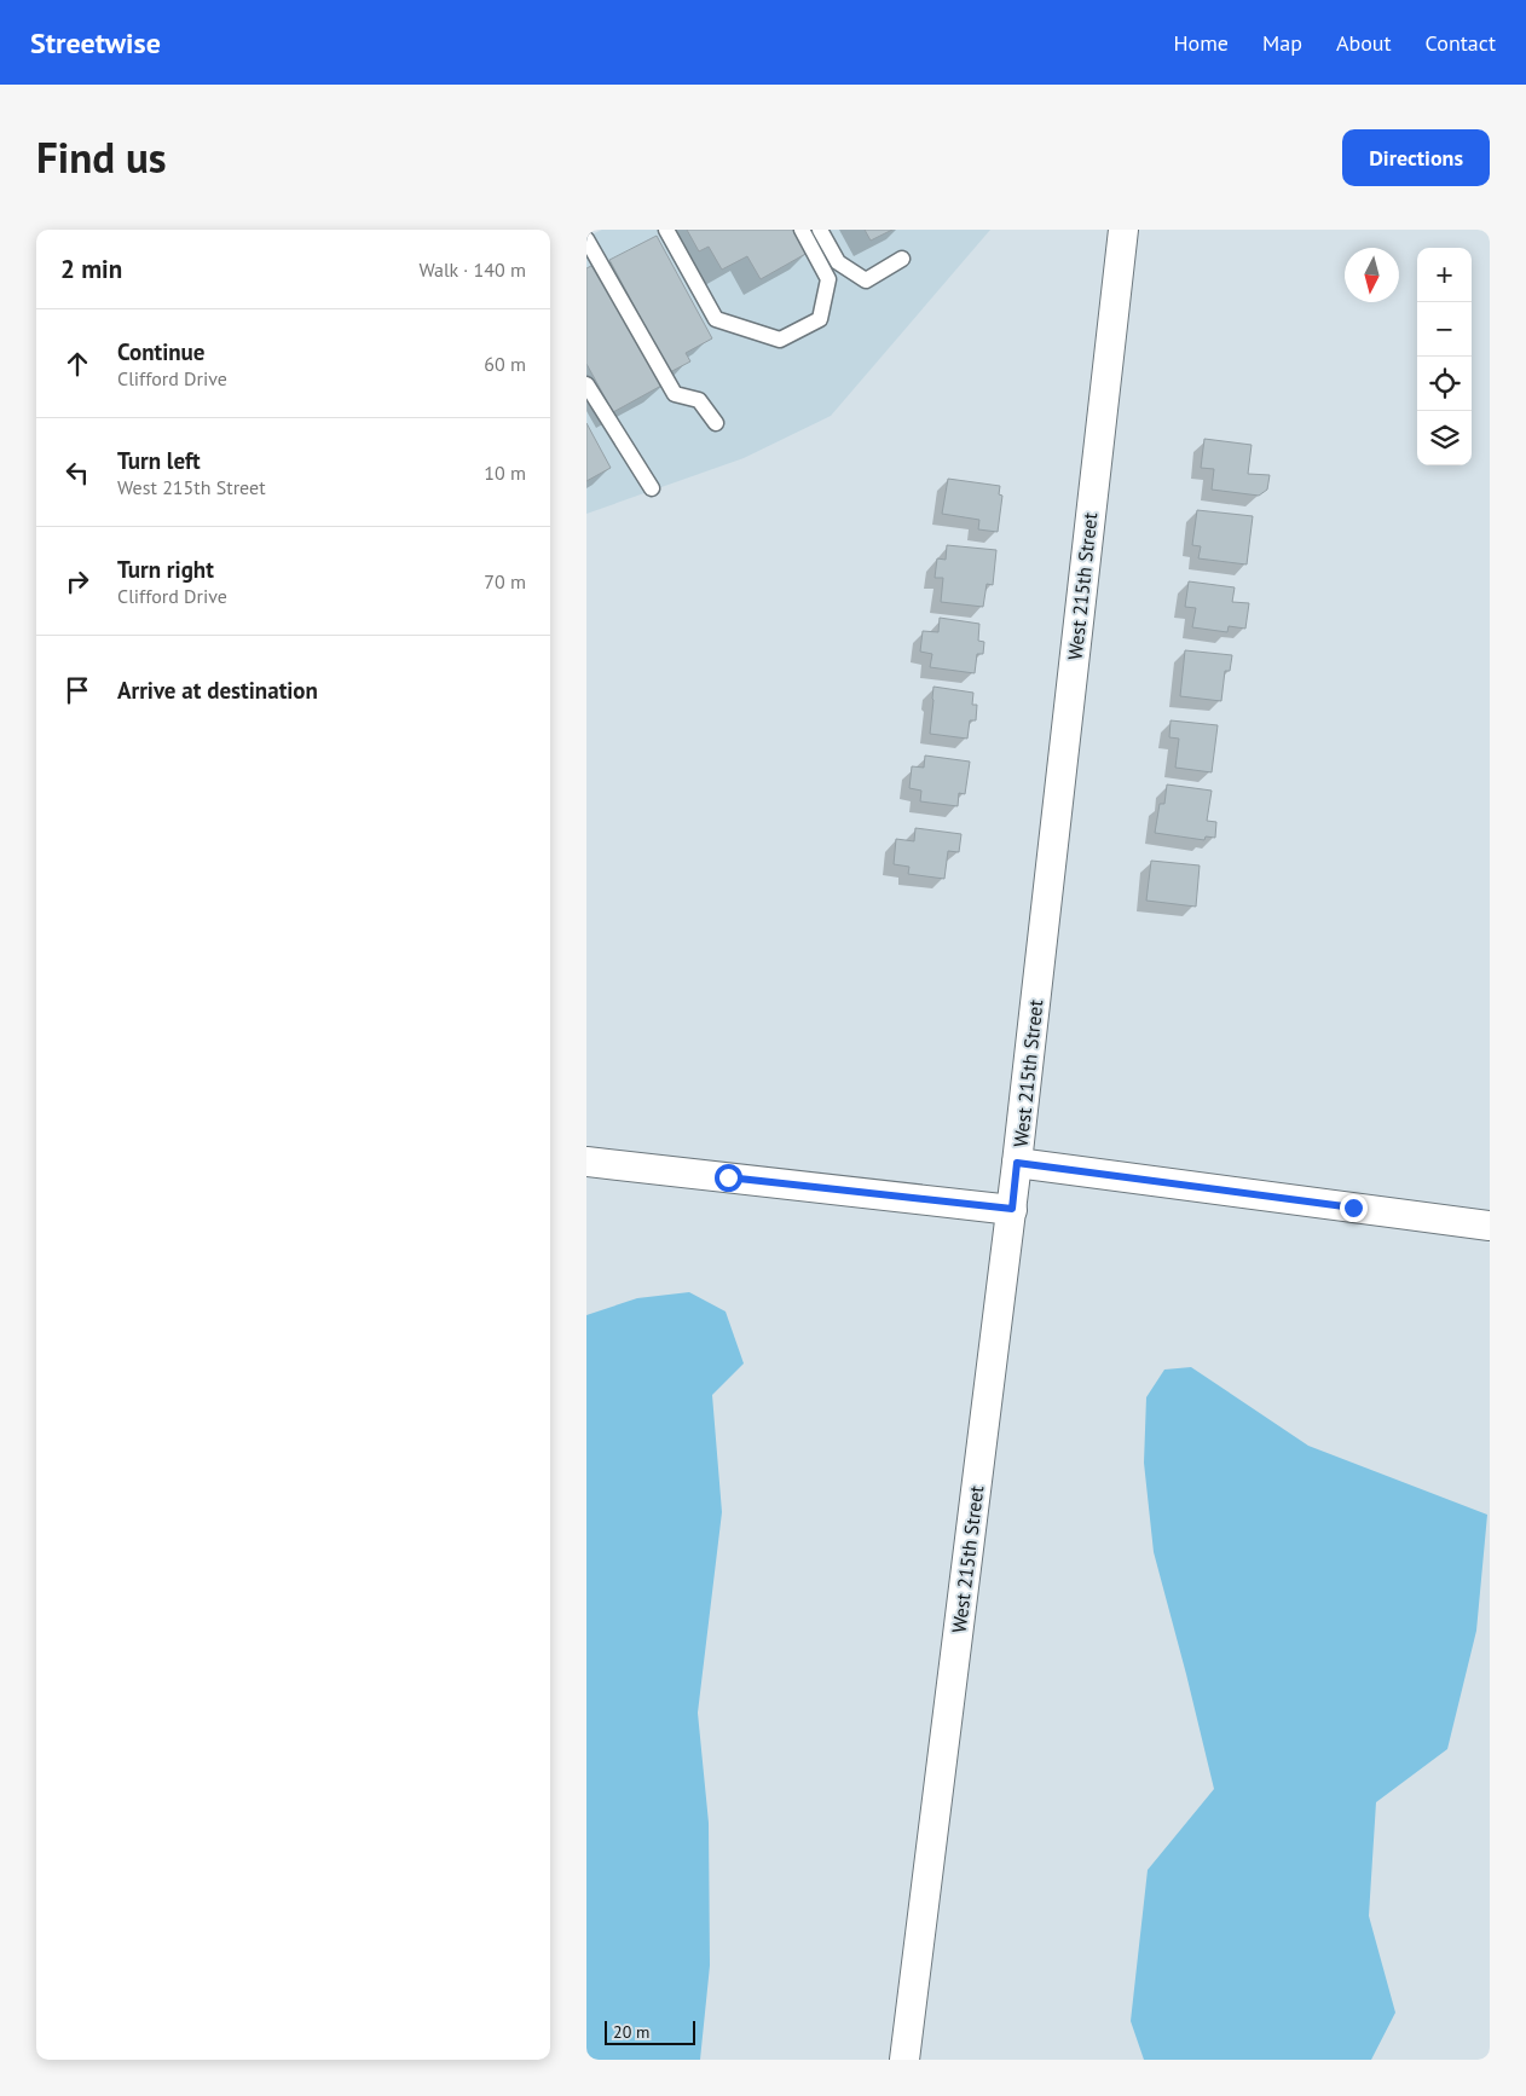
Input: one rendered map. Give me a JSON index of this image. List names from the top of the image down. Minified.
{"streets":{"street":["West 215th Street"]},"scale_bar":"20 m","north":"bottom","page":{"header":"Streetwise","nav":["Home","Map","About","Contact"],"title":"Find us","buttons":"Directions","heading":["2 min","Walk · 140 m"],"map_buttons":["+","−"],"list":[["Continue","Clifford Drive","60 m"],["Turn left","West 215th Street","10 m"],["Turn right","Clifford Drive","70 m"],"Arrive at destination"],"scale":"20 m"}}
